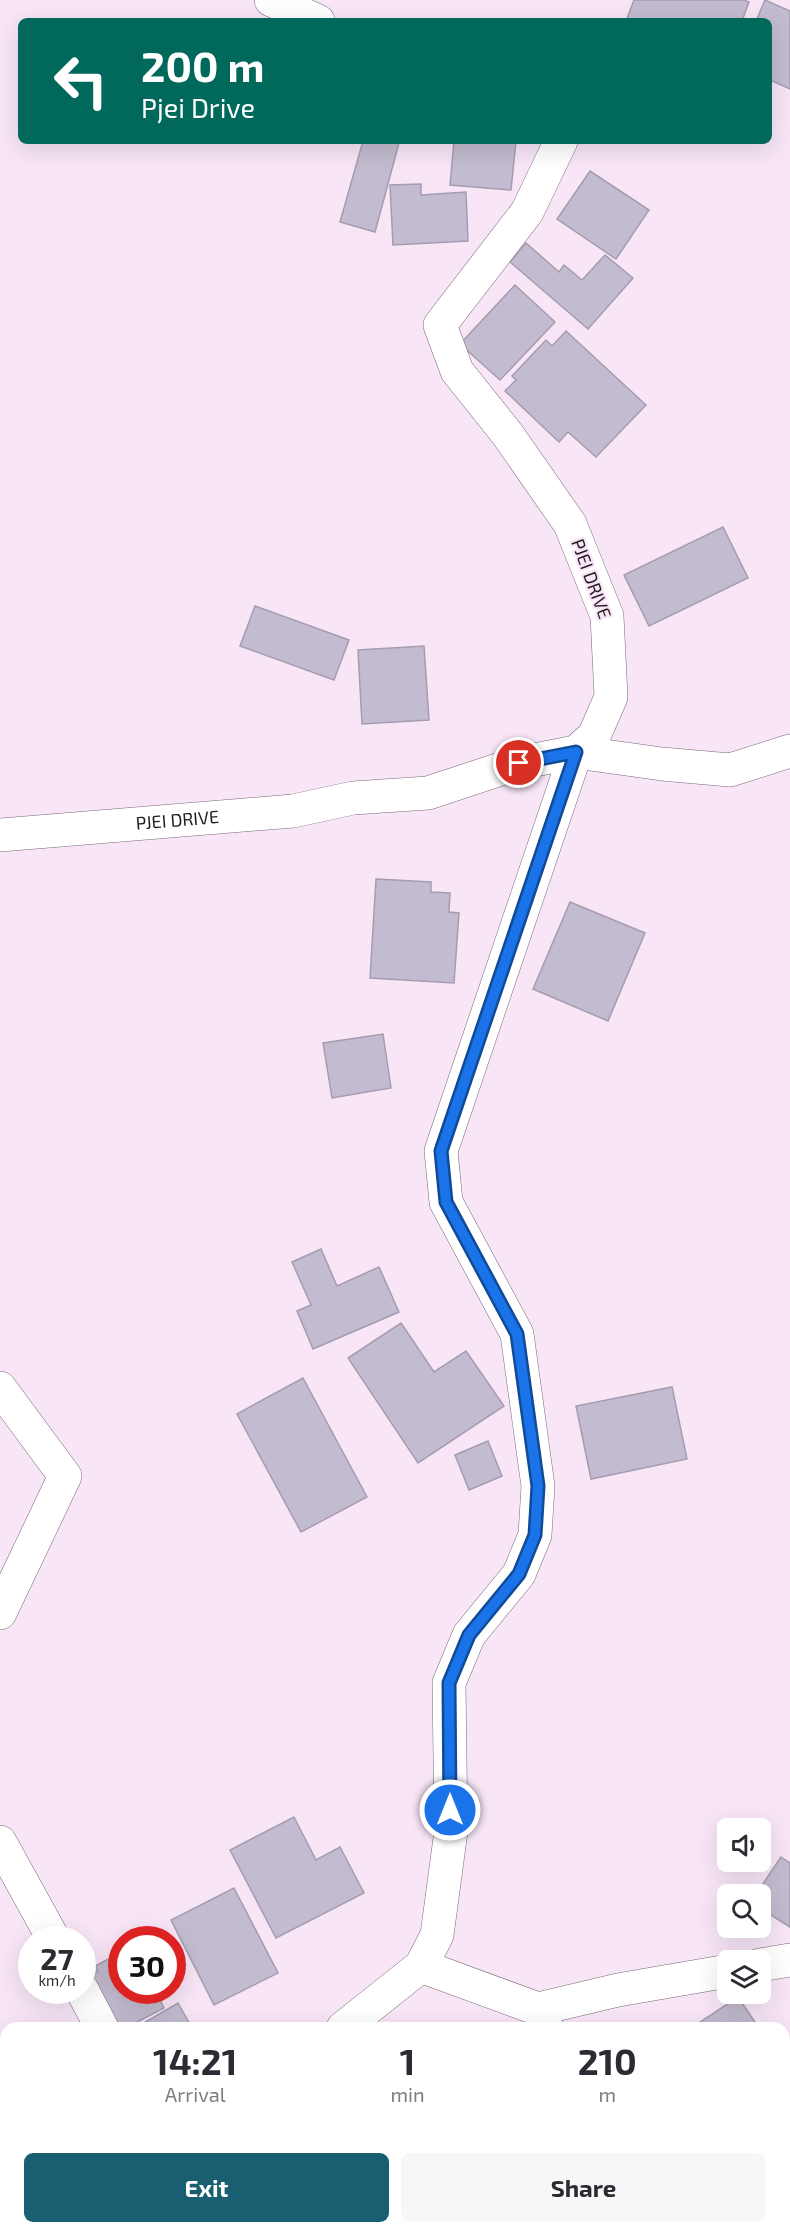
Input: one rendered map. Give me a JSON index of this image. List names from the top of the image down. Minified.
{"streets":{"street":["PJEI DRIVE"]},"page":{"turn":["200 m","Pjei Drive"],"speed":"27 km/h","limit":"30","eta":["14:21","Arrival","1","min","210","m"],"buttons":["Exit","Share"]}}
